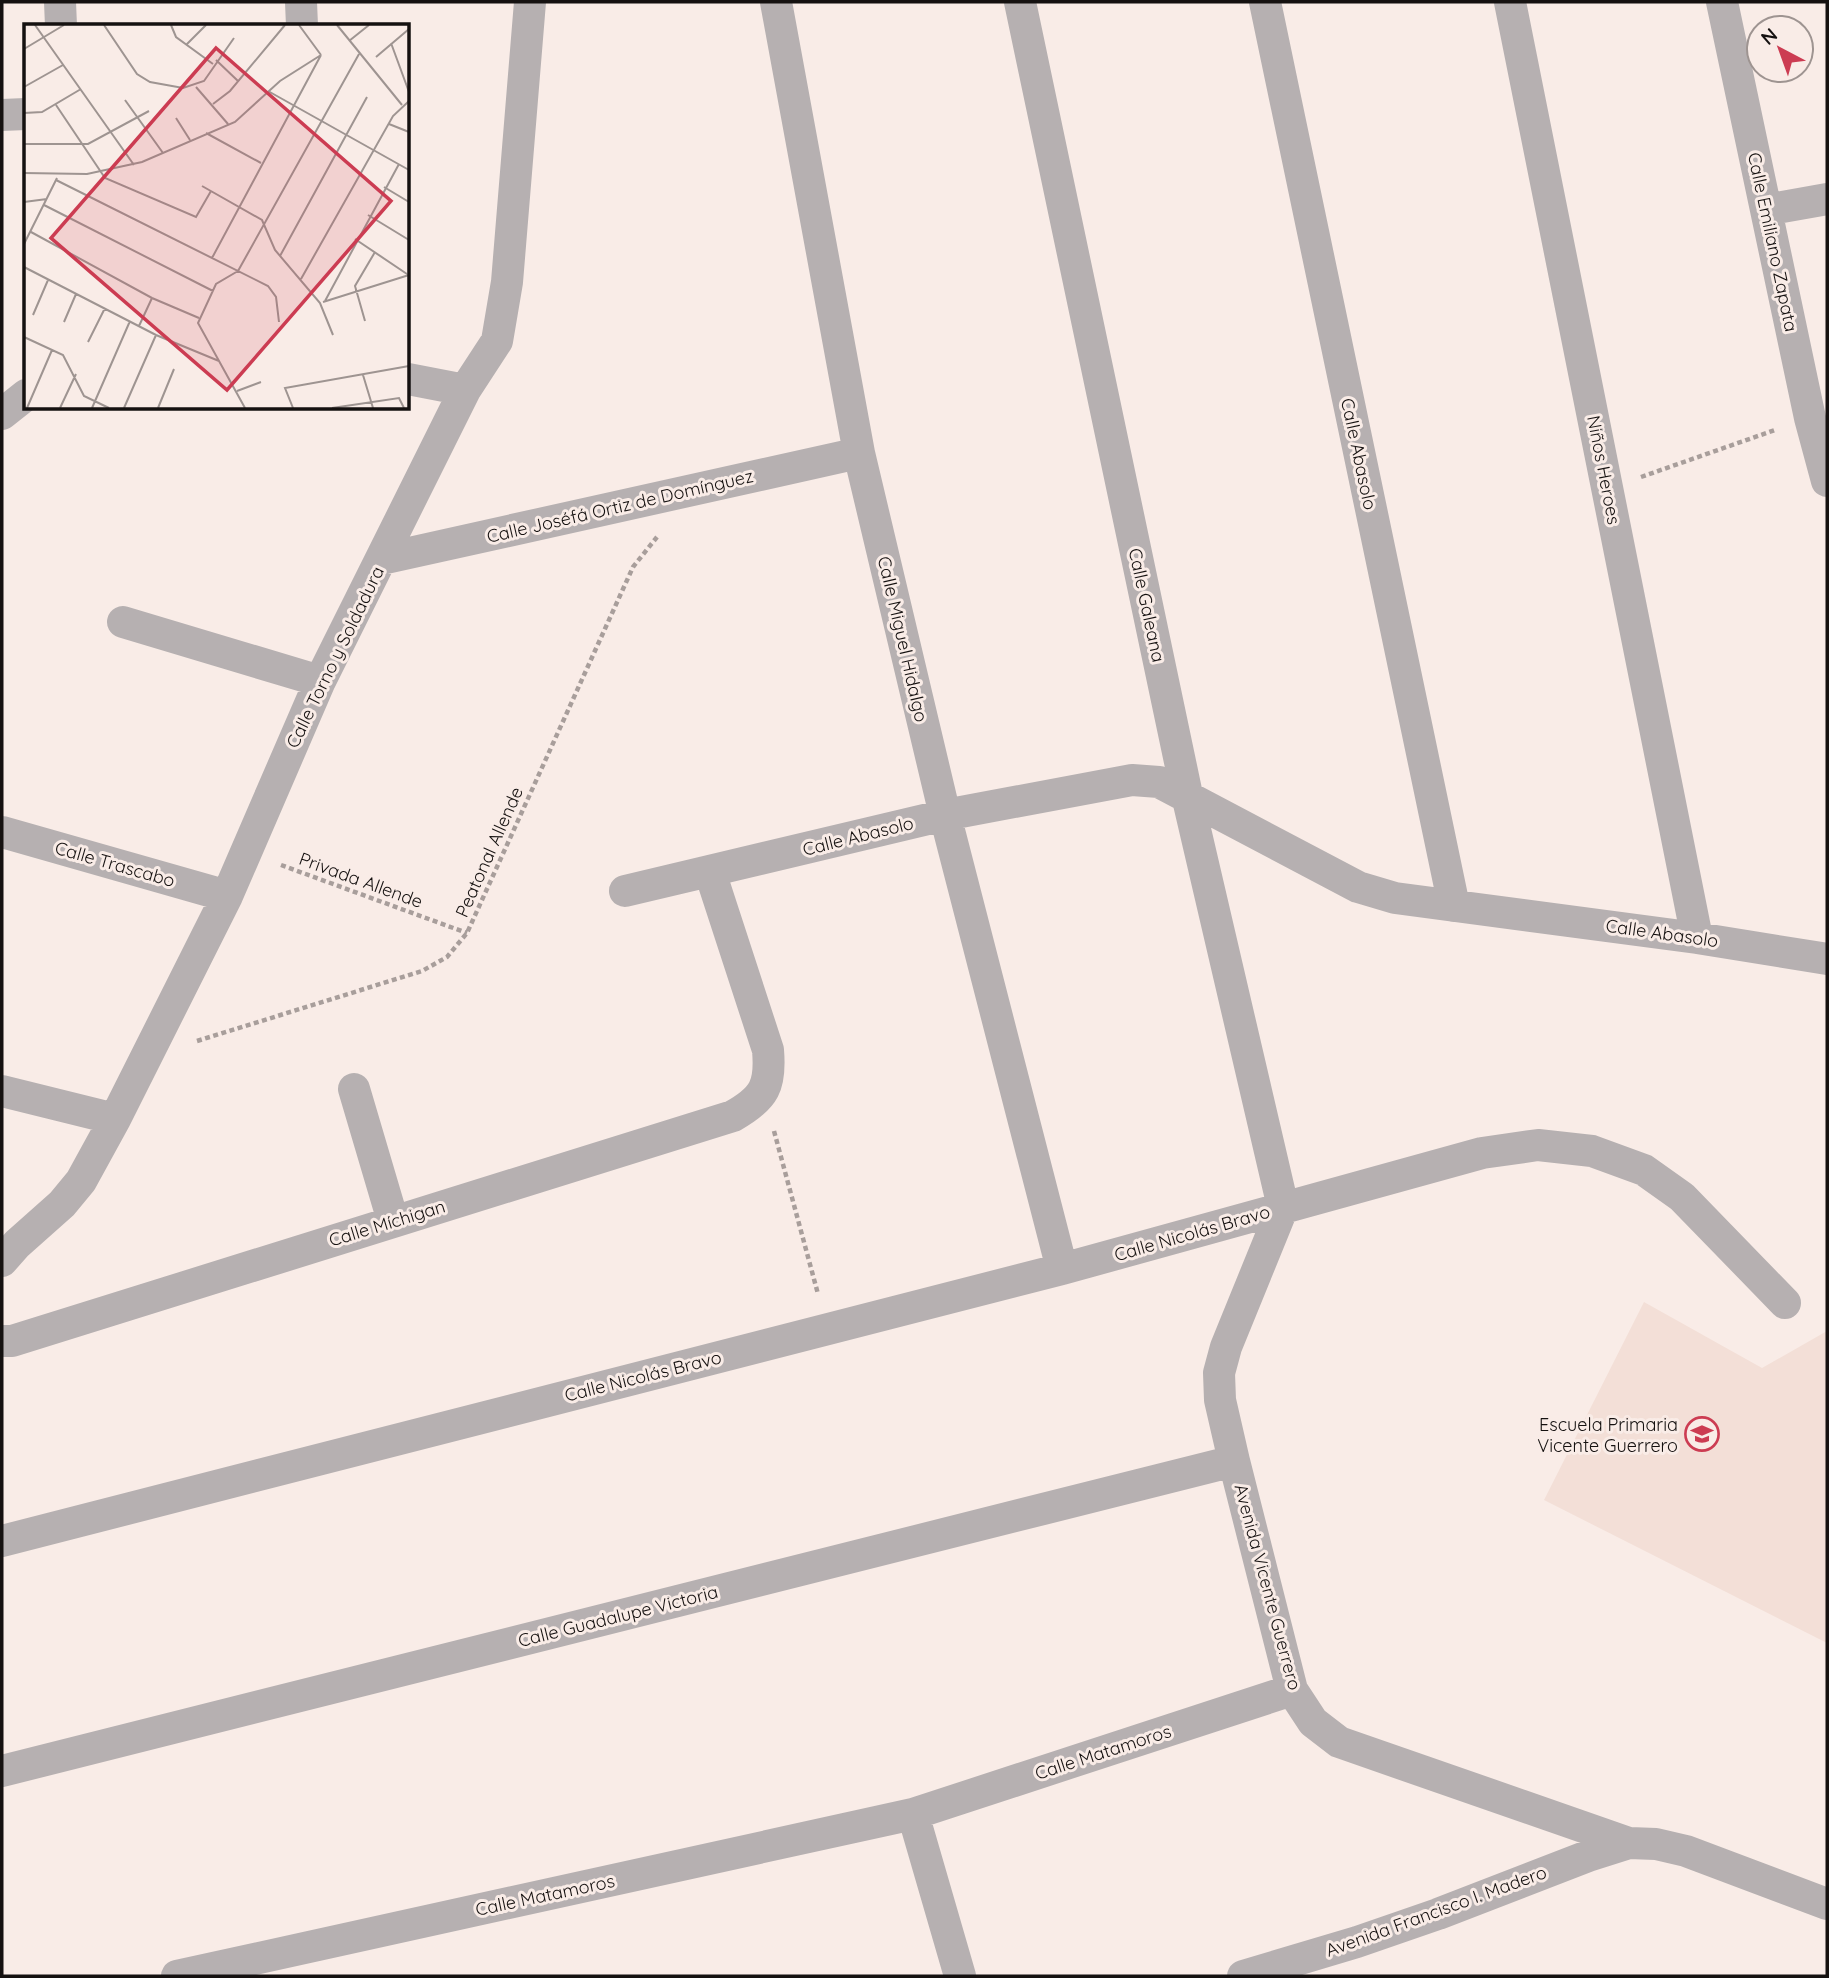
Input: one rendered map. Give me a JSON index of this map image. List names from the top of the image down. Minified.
{"streets":{"street":["Calle Emiliano Zapata","Calle Abasolo","Niños Heroes","Calle Joséfá Ortiz de Domínguez","Calle Galeana","Calle Miguel Hidalgo","Calle Torno y Soldadura","Calle Trascabo","Calle Míchigan","Calle Nicolás Bravo","Avenida Vicente Guerrero","Calle Guadalupe Victoria","Calle Matamoros","Avenida Francisco I. Madero"],"path":["Peatonal Allende","Privada Allende"]},"crossings":[["Calle Abasolo","Niños Heroes"],["Calle Abasolo","Calle Galeana"],["Calle Abasolo","Calle Miguel Hidalgo"],["Calle Joséfá Ortiz de Domínguez","Calle Miguel Hidalgo"],["Calle Joséfá Ortiz de Domínguez","Calle Torno y Soldadura"],["Calle Galeana","Calle Nicolás Bravo"],["Calle Galeana","Avenida Vicente Guerrero"],["Calle Miguel Hidalgo","Calle Nicolás Bravo"],["Calle Torno y Soldadura","Peatonal Allende"],["Calle Torno y Soldadura","Calle Trascabo"],["Calle Torno y Soldadura","Privada Allende"],["Peatonal Allende","Privada Allende"],["Calle Nicolás Bravo","Avenida Vicente Guerrero"],["Avenida Vicente Guerrero","Calle Guadalupe Victoria"],["Avenida Vicente Guerrero","Calle Matamoros"],["Avenida Vicente Guerrero","Avenida Francisco I. Madero"]],"places":{"school or university":["Escuela Primaria Vicente Guerrero"]},"north":"top left"}
